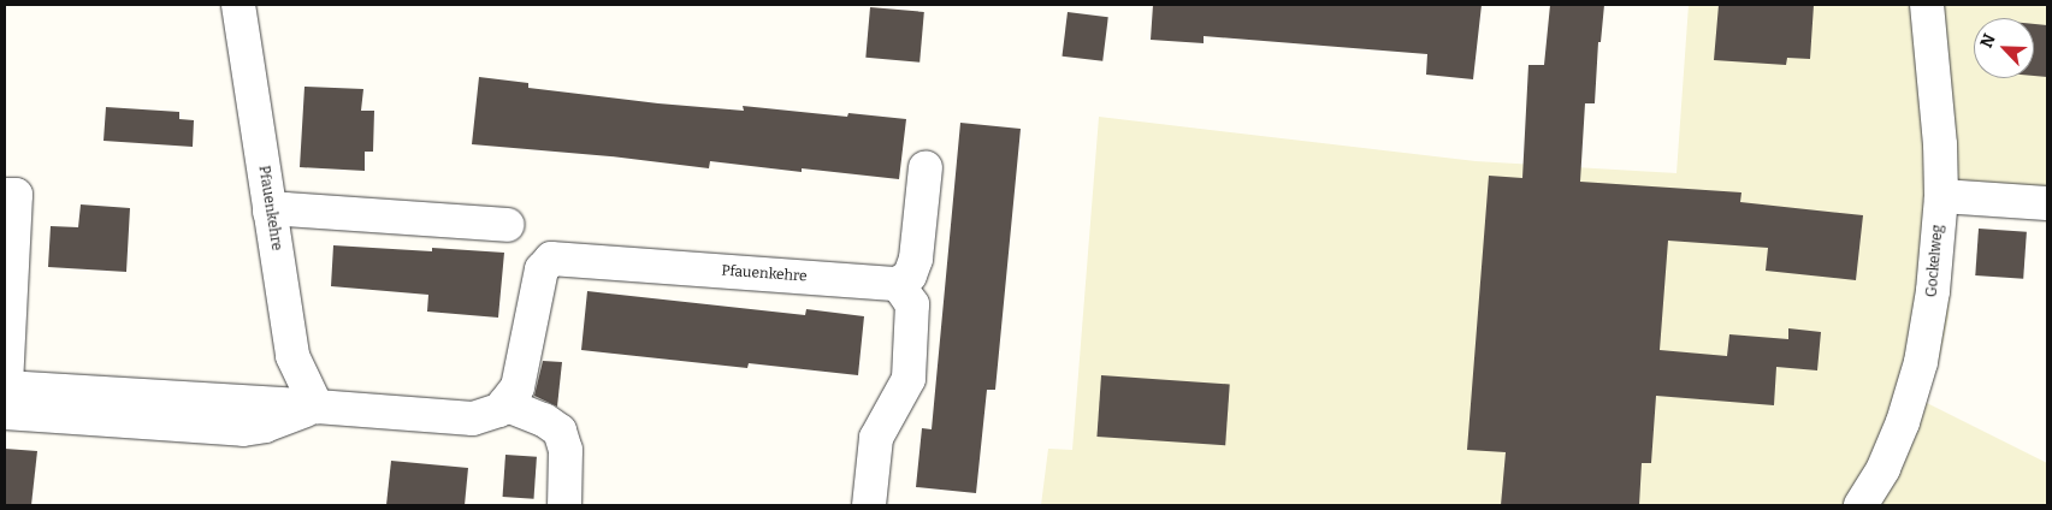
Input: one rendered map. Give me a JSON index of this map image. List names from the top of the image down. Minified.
{"streets":{"street":["Pfauenkehre","Gockelweg"]},"north":"top left"}
